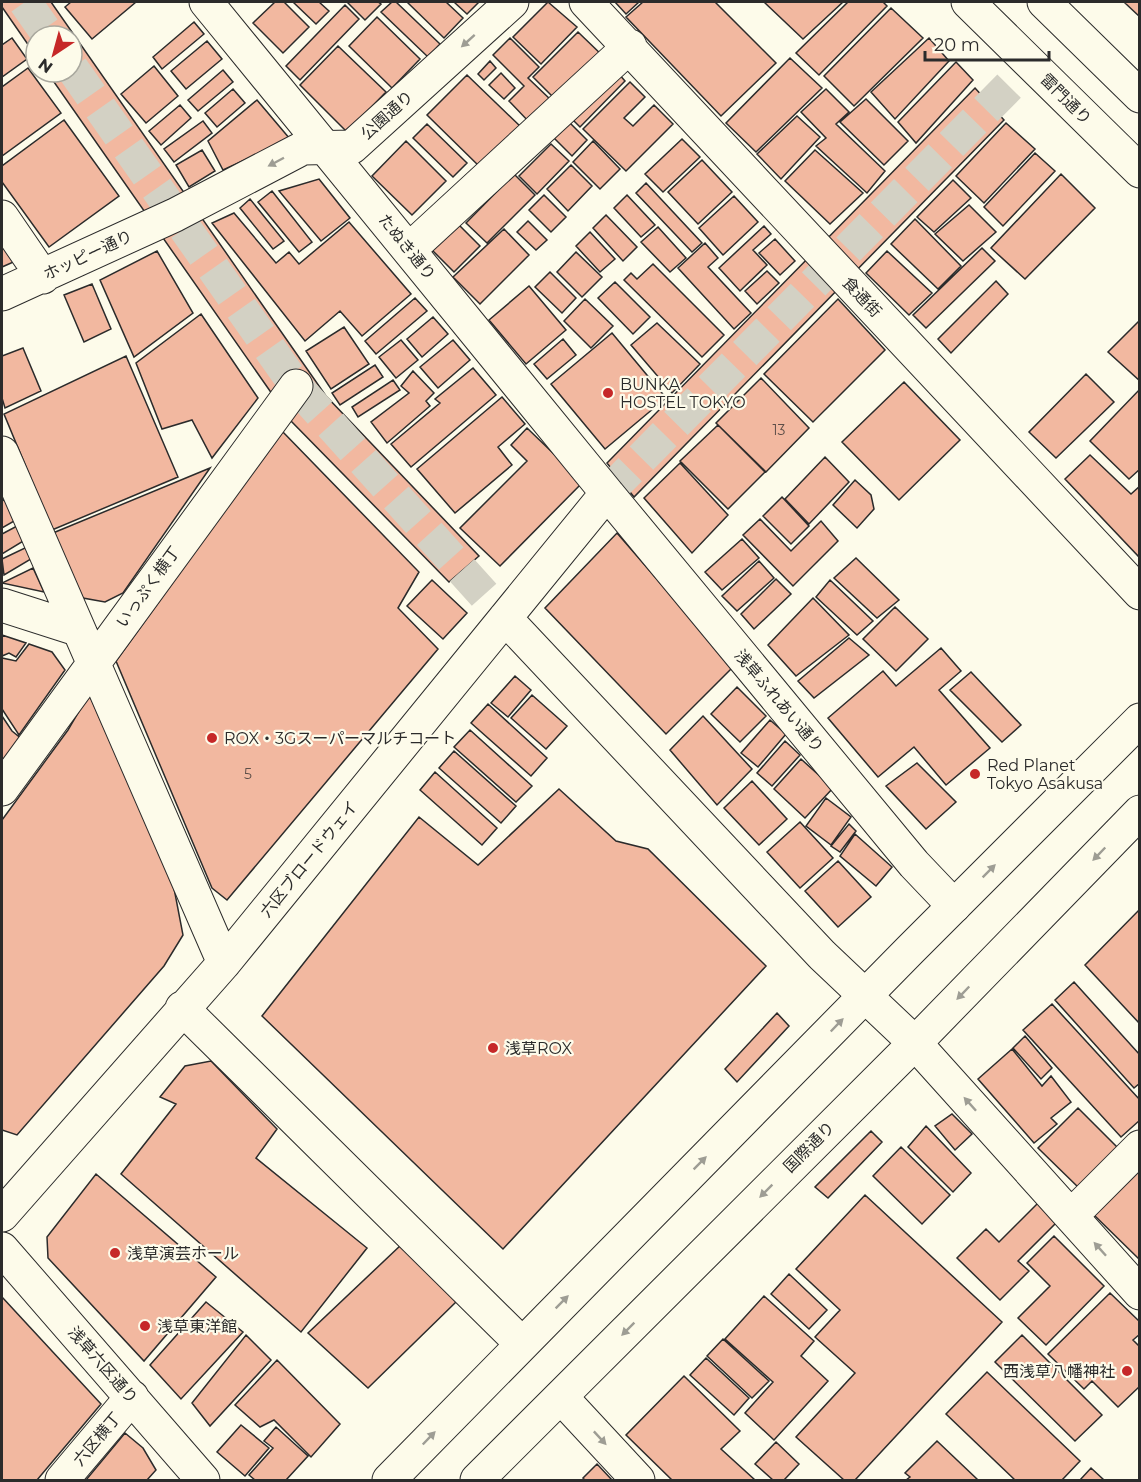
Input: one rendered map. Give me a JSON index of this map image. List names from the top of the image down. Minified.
{"streets":{"street":["雷門通り","公園通り","たぬき通り","ホッピー通り","食通街","いっぷく横丁","浅草ふれあい通り","六区ブロードウェイ","国際通り","浅草六区通り","六区横丁"]},"crossings":[["公園通り","たぬき通り"],["公園通り","ホッピー通り"],["たぬき通り","浅草ふれあい通り"],["たぬき通り","六区ブロードウェイ"],["浅草ふれあい通り","六区ブロードウェイ"],["浅草六区通り","六区横丁"]],"places":["BUNKA HOSTEL TOKYO","ROX・3Gスーパーマルチコート","Red Planet Tokyo Asakusa","浅草ROX","浅草演芸ホール","浅草東洋館","西浅草八幡神社"],"house_numbers":["13","5"],"scale_bar":"20 m","north":"bottom left"}
